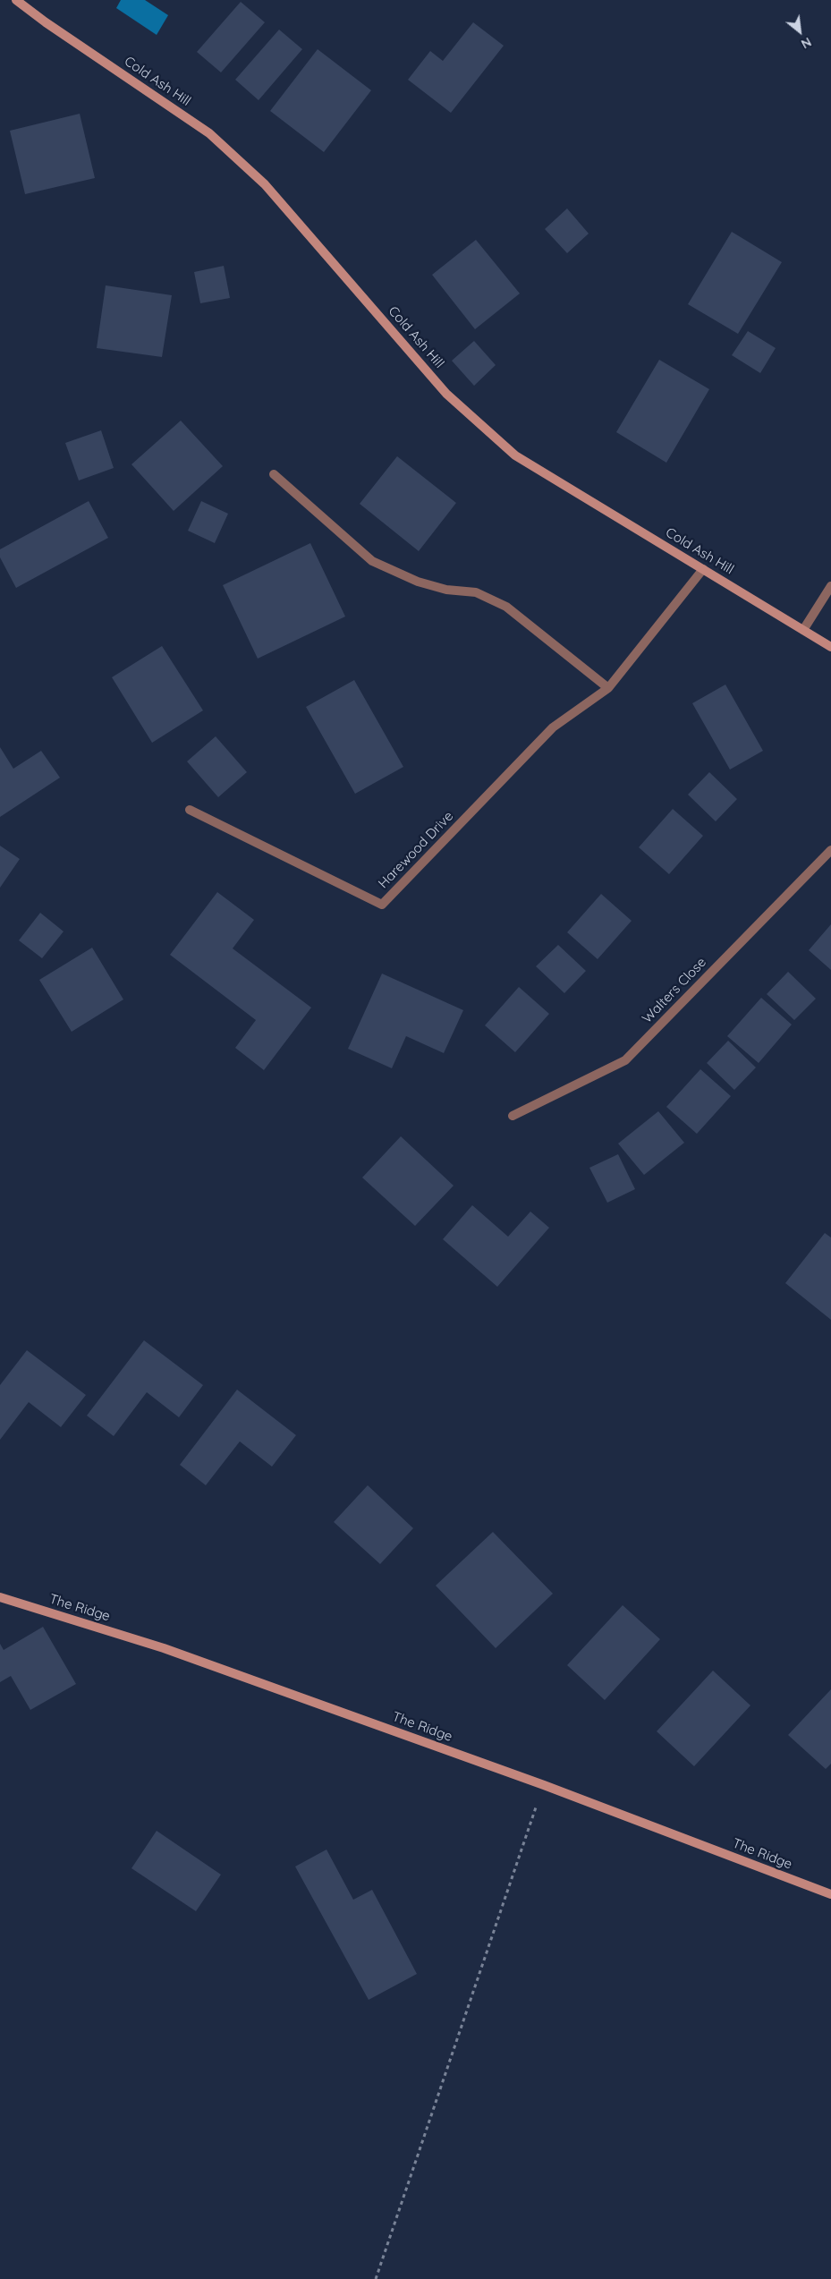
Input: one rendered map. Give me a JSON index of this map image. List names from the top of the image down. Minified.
{"streets":{"street":["Cold Ash Hill","Harewood Drive","Walters Close","The Ridge"]},"crossings":[["Cold Ash Hill","Harewood Drive"]],"north":"bottom right"}
